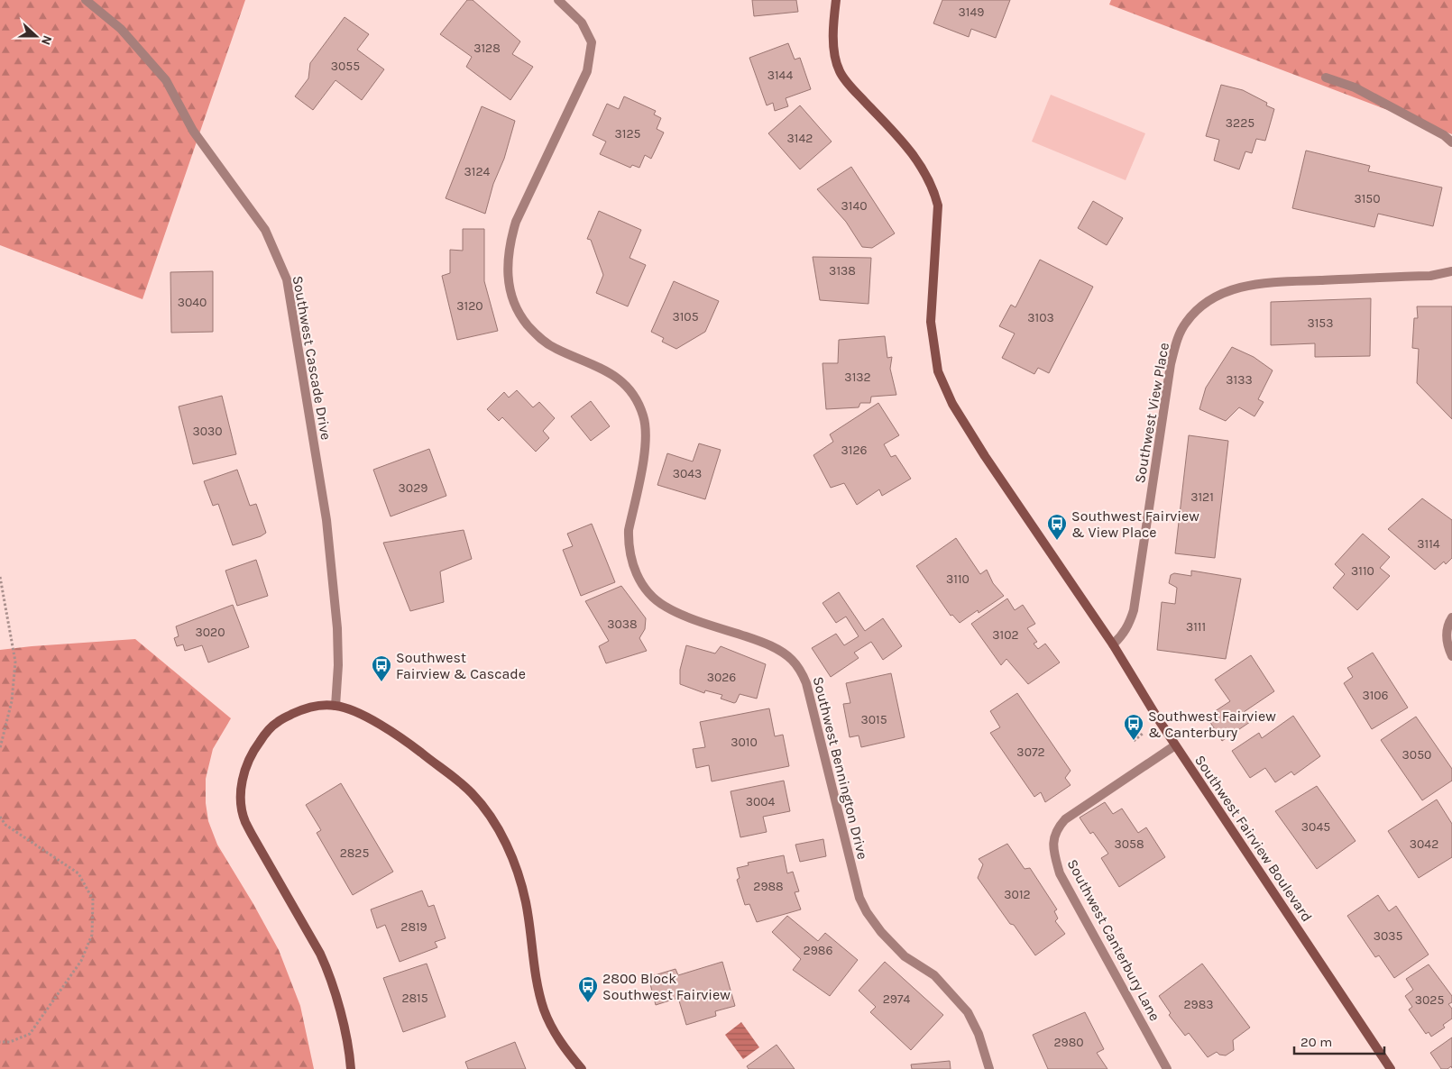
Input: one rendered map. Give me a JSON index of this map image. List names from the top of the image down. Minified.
{"streets":{"street":["Southwest Cascade Drive","Southwest View Place","Southwest Bennington Drive","Southwest Fairview Boulevard","Southwest Canterbury Lane"]},"crossings":[["Southwest View Place","Southwest Fairview Boulevard"],["Southwest Fairview Boulevard","Southwest Canterbury Lane"]],"places":{"bus stop":["Southwest Fairview & View Place","Southwest Fairview & Cascade","Southwest Fairview & Canterbury","2800 Block Southwest Fairview"]},"house_numbers":["3149","3128","3055","3144","3225","3125","3142","3124","3150","3140","3138","3040","3120","3105","3103","3153","3132","3133","3030","3126","3043","3029","3121","3114","3110","3110","3038","3111","3020","3102","3026","3106","3015","3010","3072","3050","3004","3045","3058","3042","2825","2988","3012","2819","3035","2986","2815","2974","3025","2983","2980"],"scale_bar":"20 m","north":"right"}
